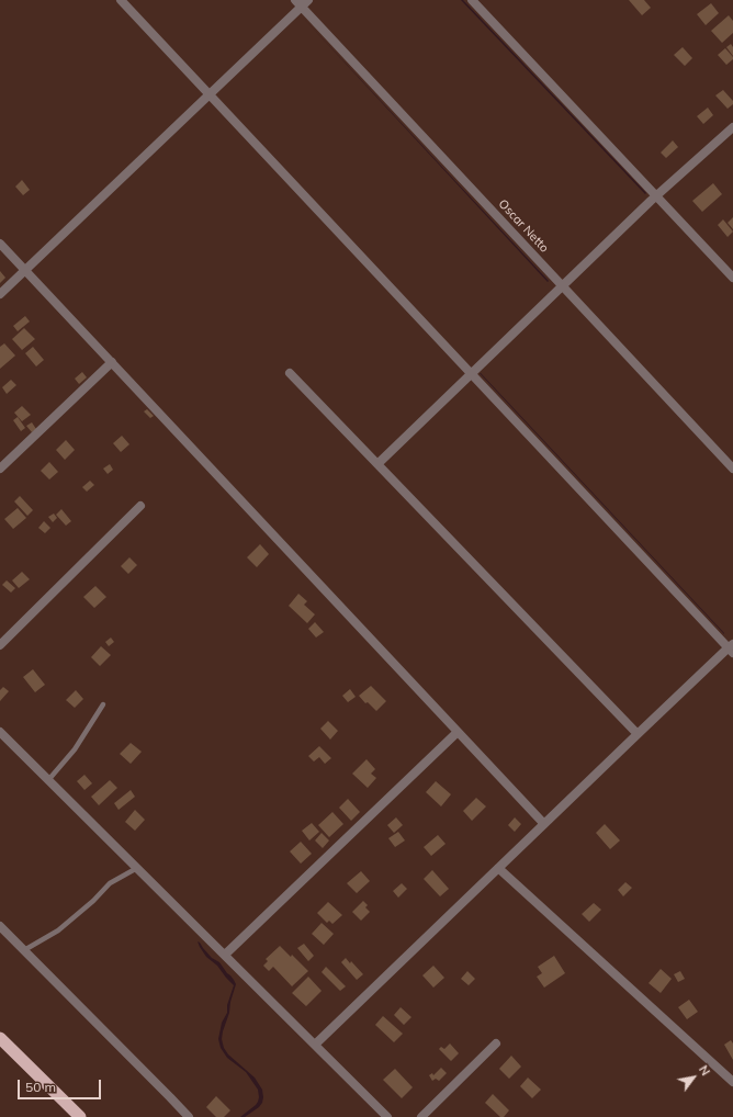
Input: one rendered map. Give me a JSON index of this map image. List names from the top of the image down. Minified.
{"streets":{"street":["Oscar Netto"]},"scale_bar":"50 m","north":"top right"}
